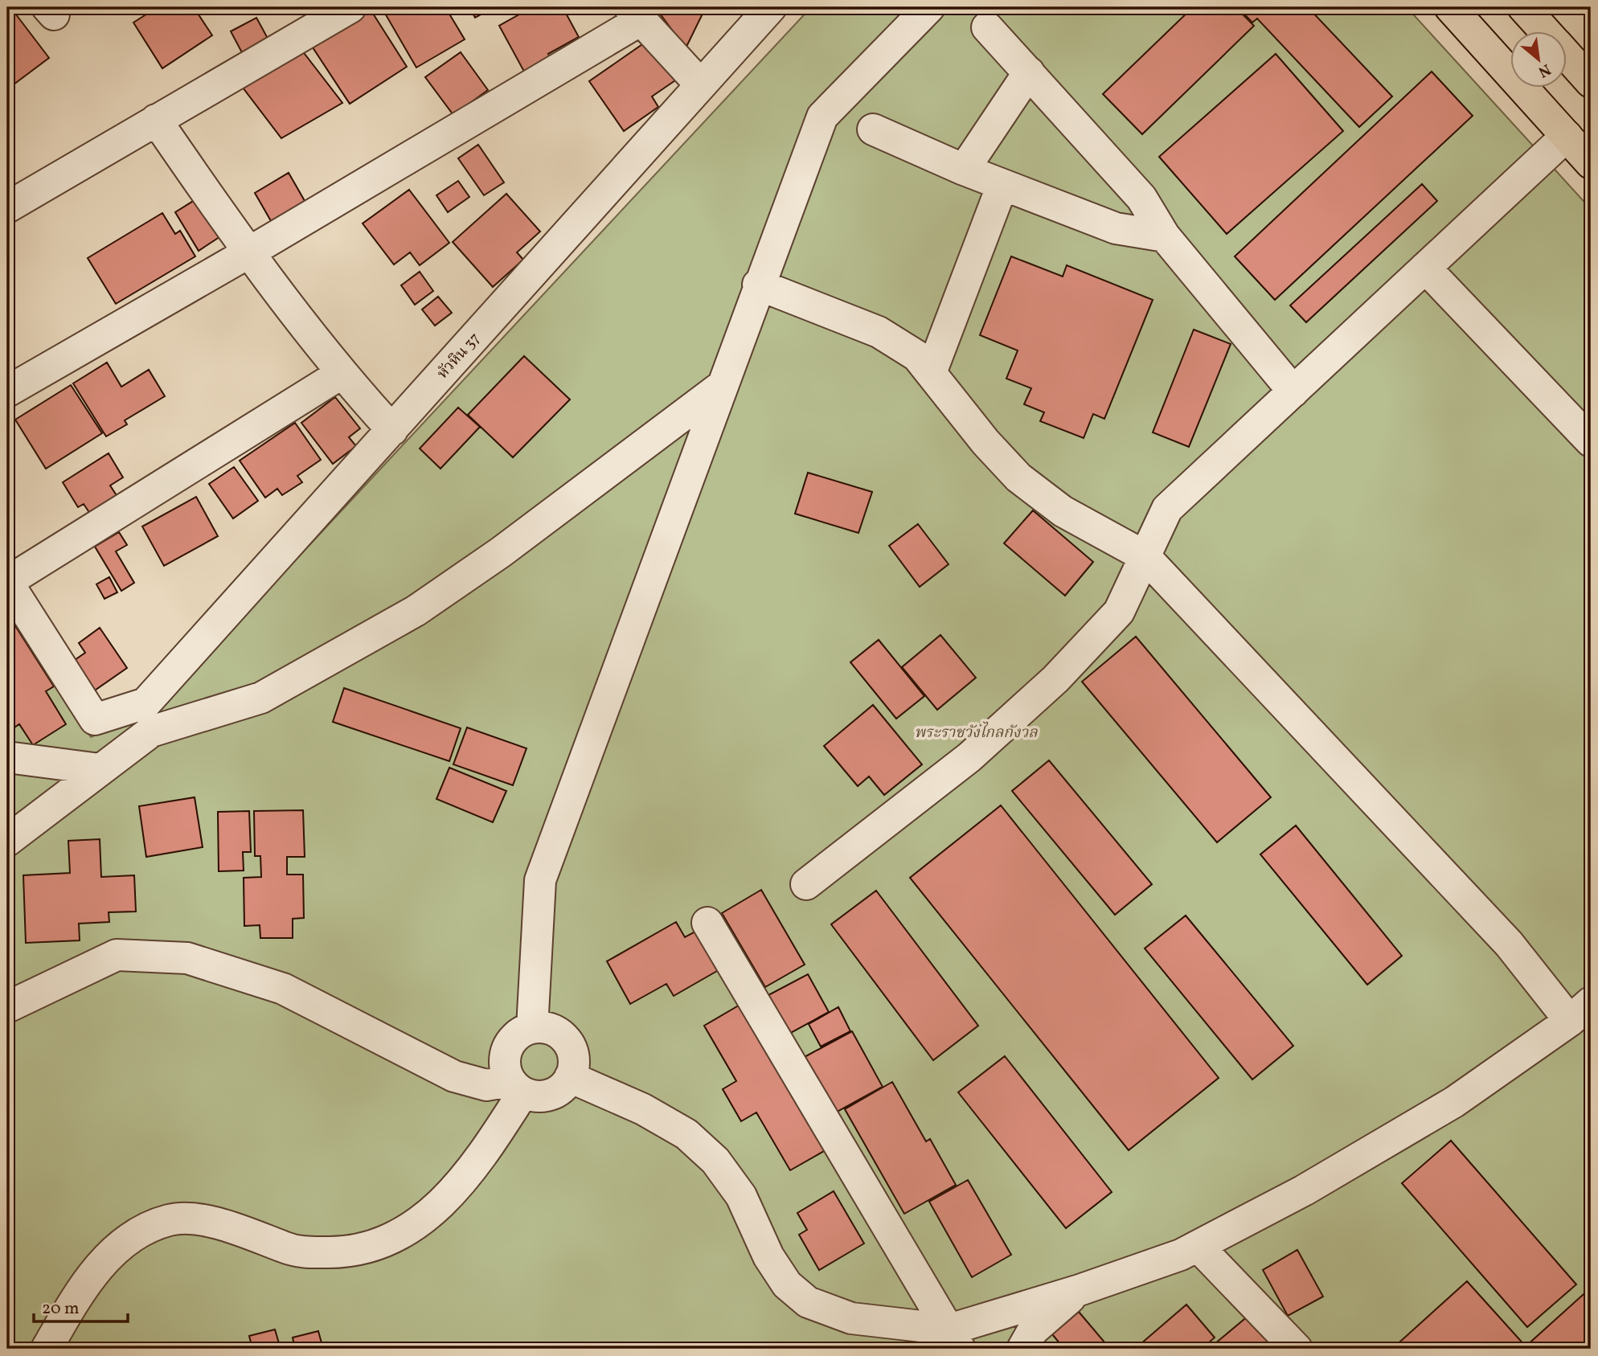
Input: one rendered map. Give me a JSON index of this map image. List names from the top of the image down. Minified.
{"streets":{"street":["หัวหิน 37"]},"parks":["พระราชวังไกลกังวล"],"scale_bar":"20 m","north":"bottom right"}
